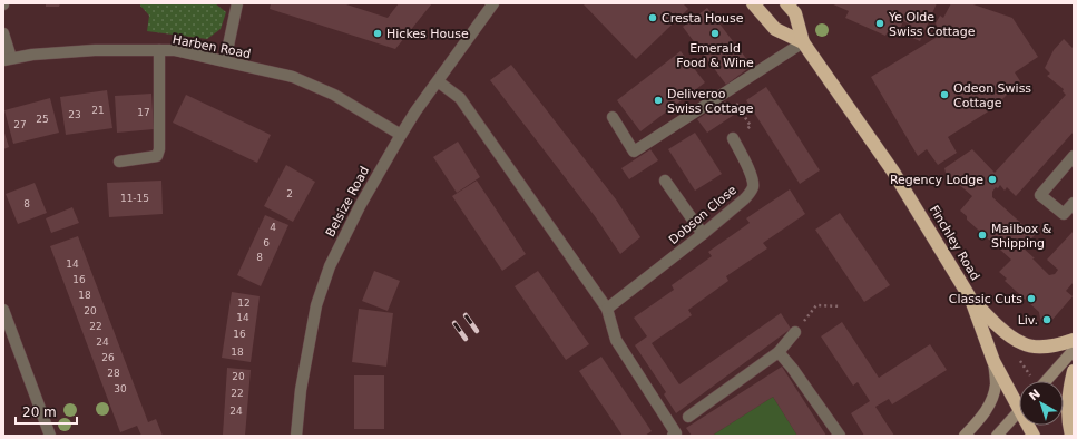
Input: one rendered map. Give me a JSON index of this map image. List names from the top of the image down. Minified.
{"streets":{"highway":["Finchley Road"],"street":["Harben Road","Belsize Road","Dobson Close"]},"crossings":[["Harben Road","Belsize Road"]],"places":["Cresta House","Ye Olde Swiss Cottage","Hickes House","Emerald Food & Wine","Odeon Swiss Cottage","Deliveroo Swiss Cottage","Regency Lodge","Mailbox & Shipping","Classic Cuts","Liv."],"house_numbers":["21","17","23","25","27","2","11-15","8","4","6","8","14","16","18","12","20","14","22","16","24","18","26","28","20","30","22","24"],"scale_bar":"20 m","north":"top left"}
